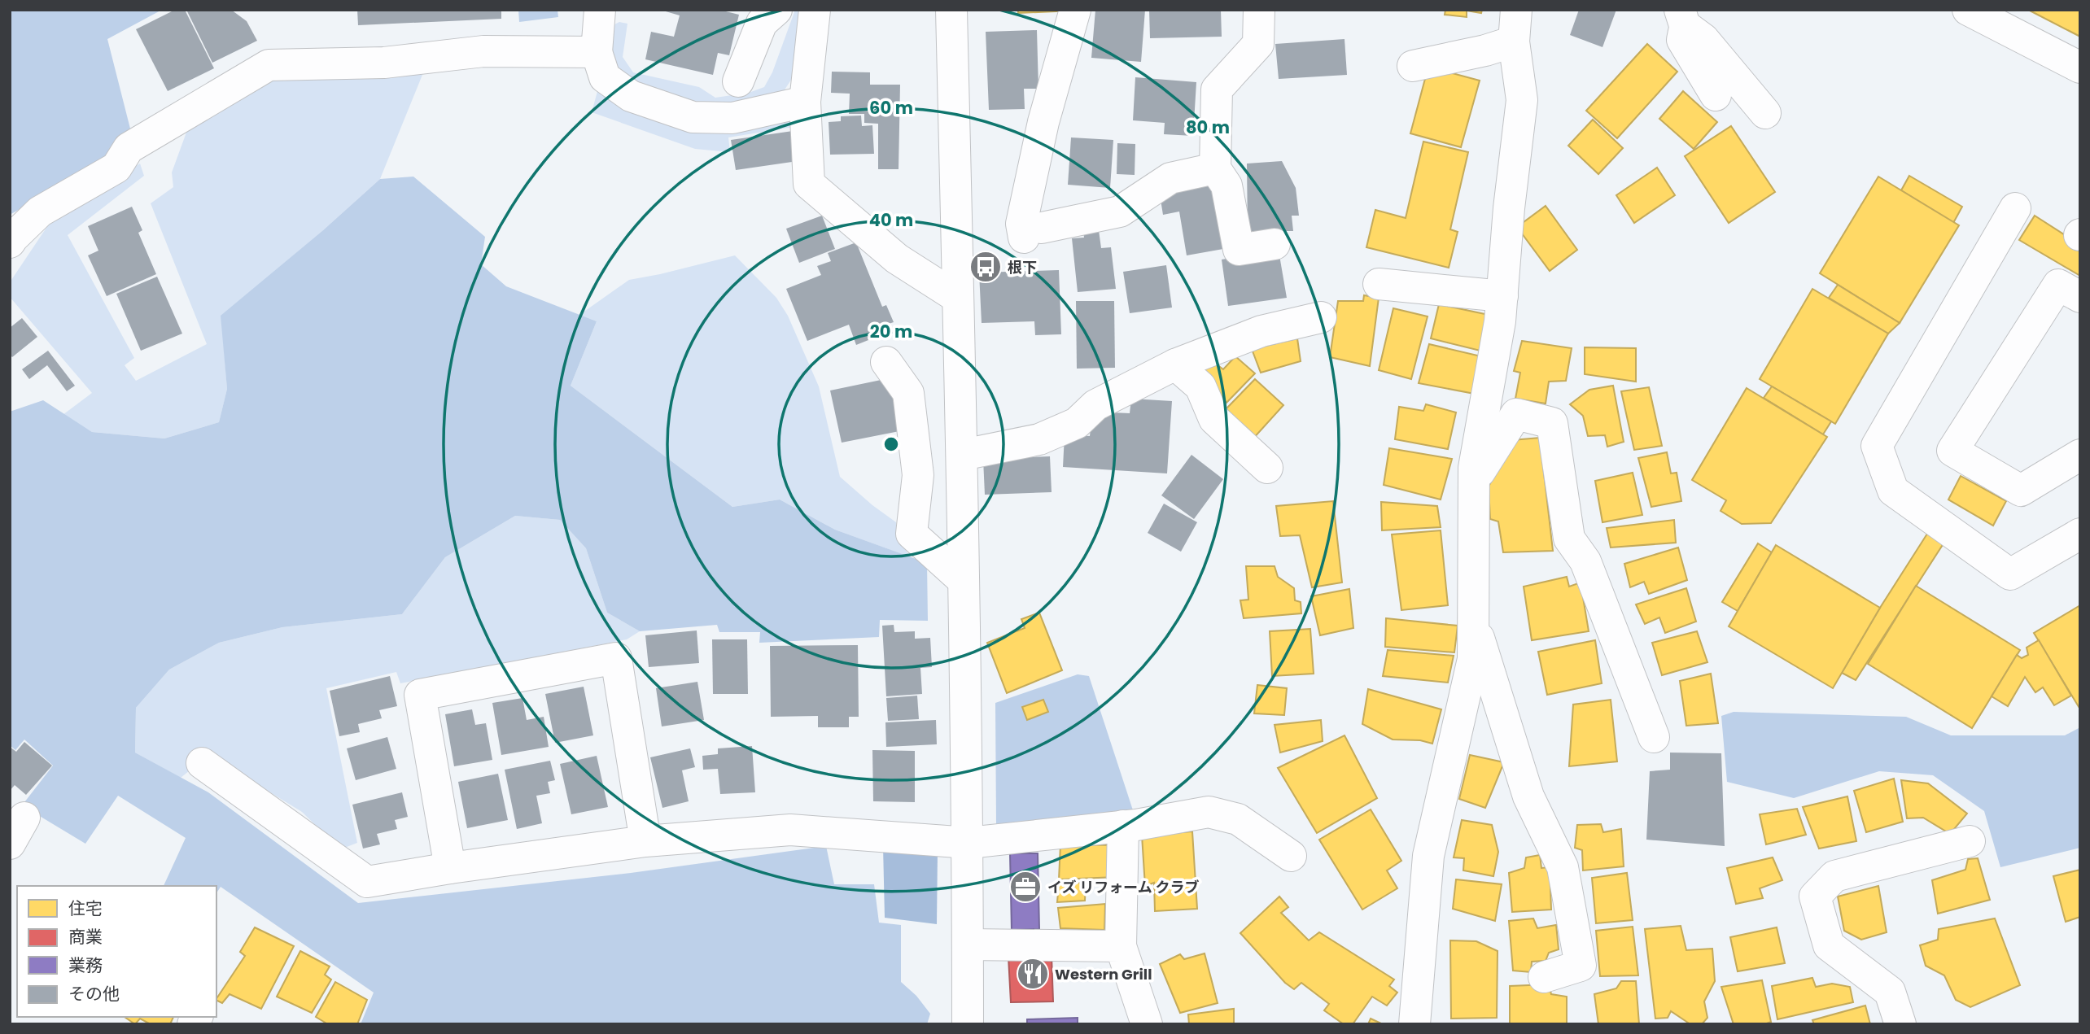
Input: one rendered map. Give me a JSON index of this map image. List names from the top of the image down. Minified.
{"places":{"bus stop":["根下"],"office":["イズ リフォーム クラブ"],"restaurant":["Western Grill"]},"legend":["住宅","商業","業務","その他"],"rings":["60 m","80 m","40 m","20 m"]}
